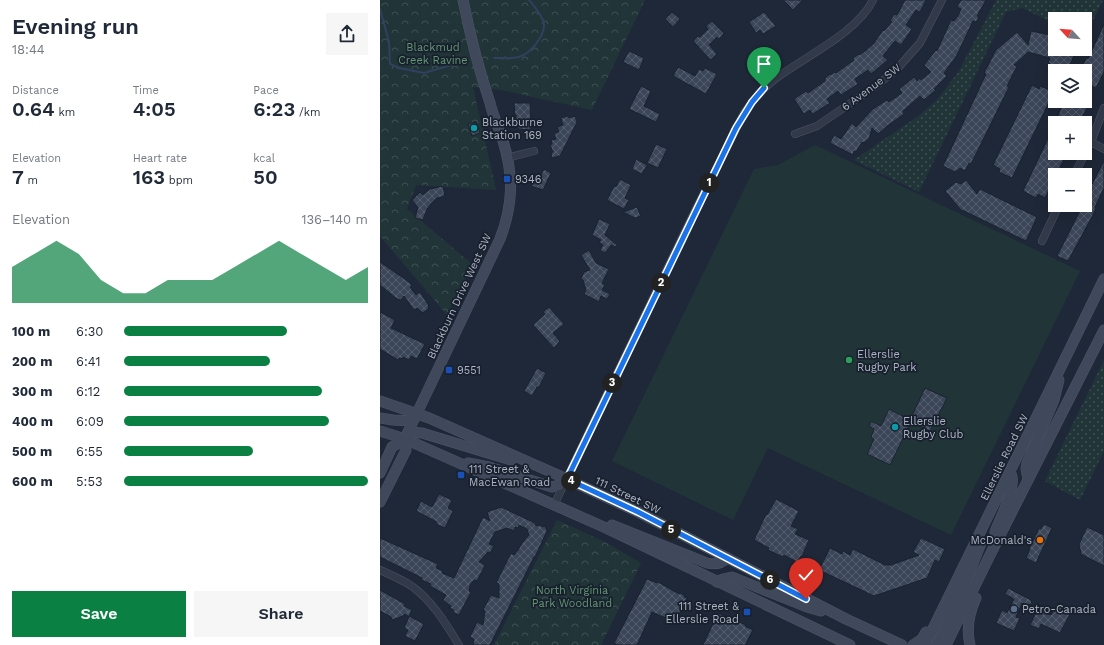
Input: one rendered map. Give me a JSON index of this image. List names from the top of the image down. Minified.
{"streets":{"main road":["Blackburn Drive West SW","Ellerslie Road SW","111 Street SW"],"street":["6 Avenue SW"]},"crossings":[["Blackburn Drive West SW","111 Street SW"]],"parks":["Blackmud Creek Ravine","North Virginia Park Woodland"],"places":{"other":["Blackburne Station 169","Ellerslie Rugby Park","Ellerslie Rugby Club","McDonald's","Petro-Canada"],"transit":["9346","9551","111 Street & MacEwan Road","111 Street & Ellerslie Road"]},"north":"top left","page":{"heading":["Evening run","18:44"],"map_buttons":["+","−"],"stats":[["Distance","0.64 km"],["Time","4:05"],["Pace","6:23 /km"],["Elevation","7 m"],["Heart rate","163 bpm"],["kcal","50"]],"pins":["1","2","3","4","5","6"],"chart":["Elevation","136–140 m"],"list":[{"name":"100 m","note":"6:30"},{"name":"200 m","note":"6:41"},{"name":"300 m","note":"6:12"},{"name":"400 m","note":"6:09"},{"name":"500 m","note":"6:55"},{"name":"600 m","note":"5:53"}],"buttons":["Save","Share"]}}
